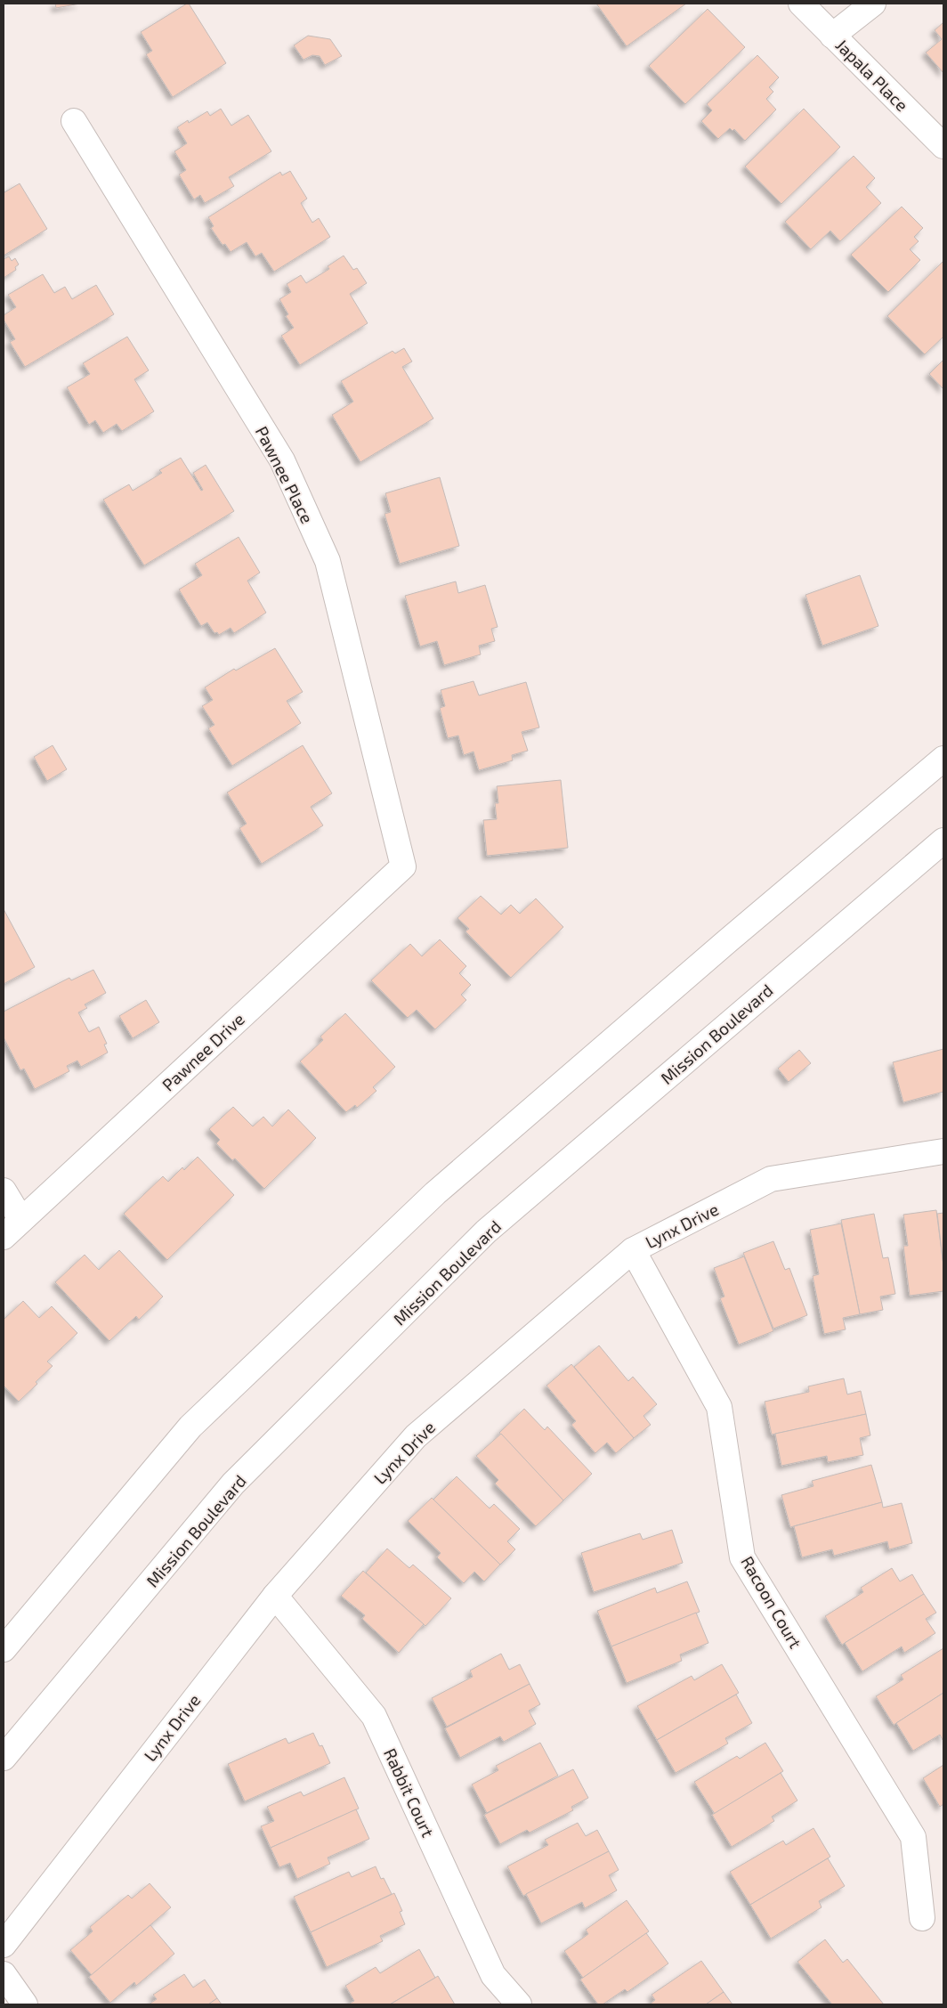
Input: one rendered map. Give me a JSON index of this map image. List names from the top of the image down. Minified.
{"streets":{"street":["Japala Place","Pawnee Place","Mission Boulevard","Pawnee Drive","Lynx Drive","Racoon Court","Rabbit Court"]},"crossings":[["Pawnee Place","Pawnee Drive"],["Lynx Drive","Racoon Court"],["Lynx Drive","Rabbit Court"]]}
